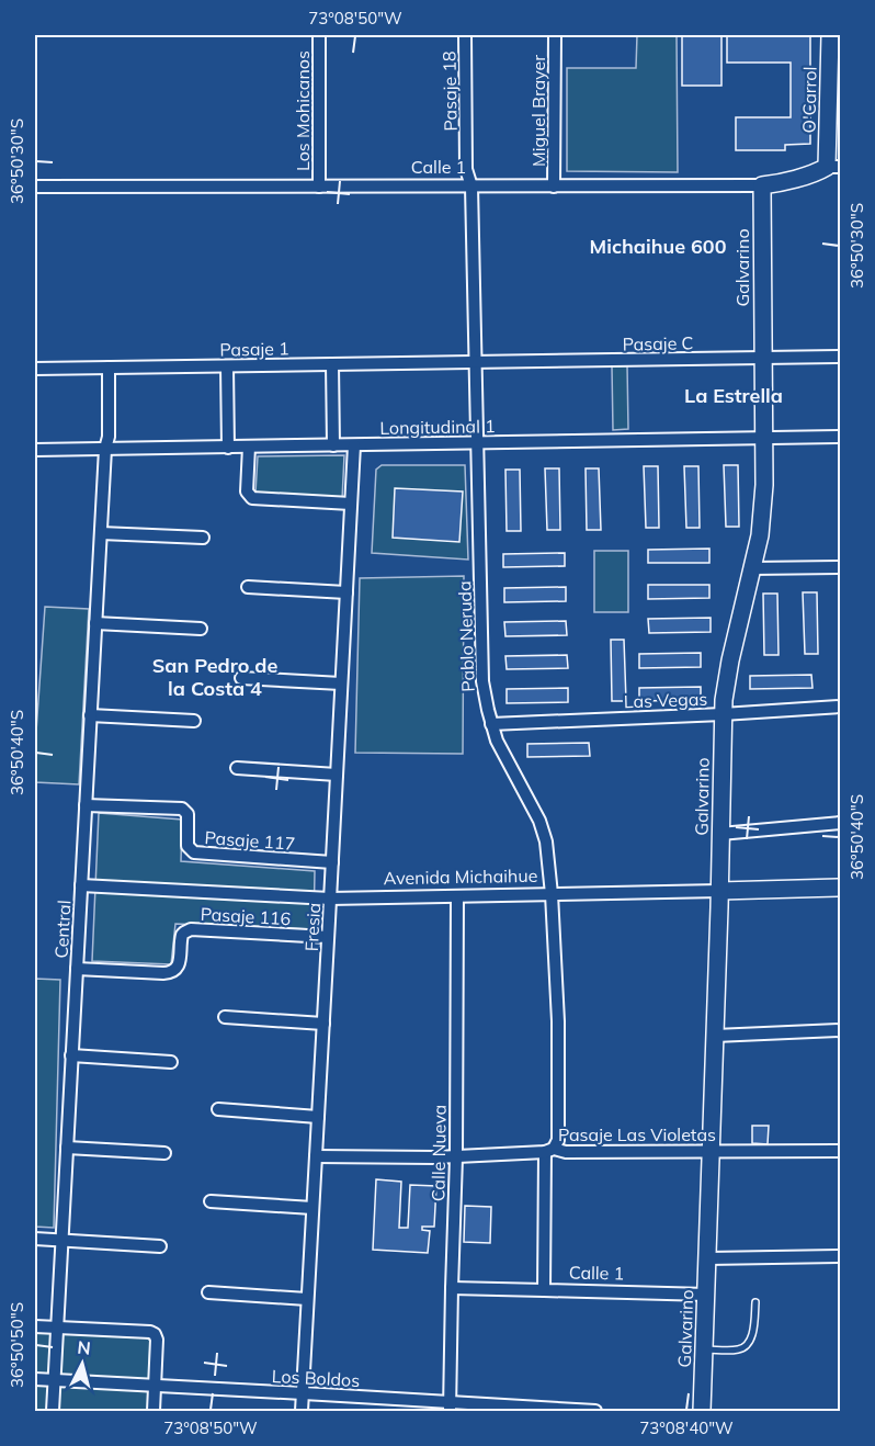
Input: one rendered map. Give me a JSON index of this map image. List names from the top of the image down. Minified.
{"streets":{"street":["Pasaje 18","O'Carrol","Los Mohicanos","Miguel Brayer","Calle 1","Galvarino","Pasaje C","Pasaje 1","Longitudinal 1","Pablo Neruda","Las Vegas","Pasaje 117","Avenida Michaihue","Pasaje 116","Fresia","Central","Pasaje Las Violetas","Calle Nueva","Los Boldos"]},"crossings":[["Pasaje 18","Calle 1"],["Pasaje 18","Pasaje C"],["Pasaje 18","Pasaje 1"],["Pasaje 18","Pablo Neruda"],["O'Carrol","Calle 1"],["Los Mohicanos","Calle 1"],["Miguel Brayer","Calle 1"],["Calle 1","Galvarino"],["Calle 1","Pablo Neruda"],["Calle 1","Avenida Michaihue"],["Calle 1","Pasaje Las Violetas"],["Galvarino","Pasaje C"],["Galvarino","Longitudinal 1"],["Galvarino","Las Vegas"],["Galvarino","Avenida Michaihue"],["Galvarino","Pasaje Las Violetas"],["Pasaje C","Pasaje 1"],["Pasaje C","Pablo Neruda"],["Pasaje 1","Pablo Neruda"],["Pasaje 1","Central"],["Longitudinal 1","Pablo Neruda"],["Longitudinal 1","Fresia"],["Longitudinal 1","Central"],["Pablo Neruda","Las Vegas"],["Pablo Neruda","Avenida Michaihue"],["Pasaje 117","Fresia"],["Pasaje 117","Central"],["Avenida Michaihue","Fresia"],["Avenida Michaihue","Central"],["Avenida Michaihue","Calle Nueva"],["Pasaje 116","Fresia"],["Pasaje 116","Central"],["Fresia","Pasaje Las Violetas"],["Fresia","Los Boldos"],["Central","Los Boldos"],["Pasaje Las Violetas","Calle Nueva"],["Calle Nueva","Los Boldos"]],"districts":["Michaihue 600","La Estrella","San Pedro de la Costa 4"],"north":"top","coordinates":["73°08'50\"W","36°50'30\"S","36°50'40\"S","36°50'50\"S","73°08'40\"W"]}
